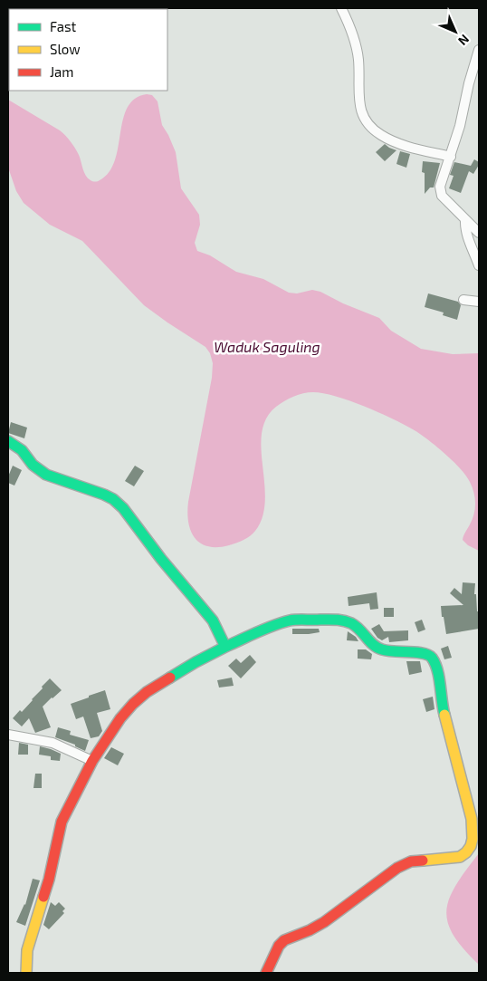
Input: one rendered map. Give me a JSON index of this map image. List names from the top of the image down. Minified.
{"water":["Waduk Saguling"],"legend":["Fast","Slow","Jam"],"north":"bottom right"}
